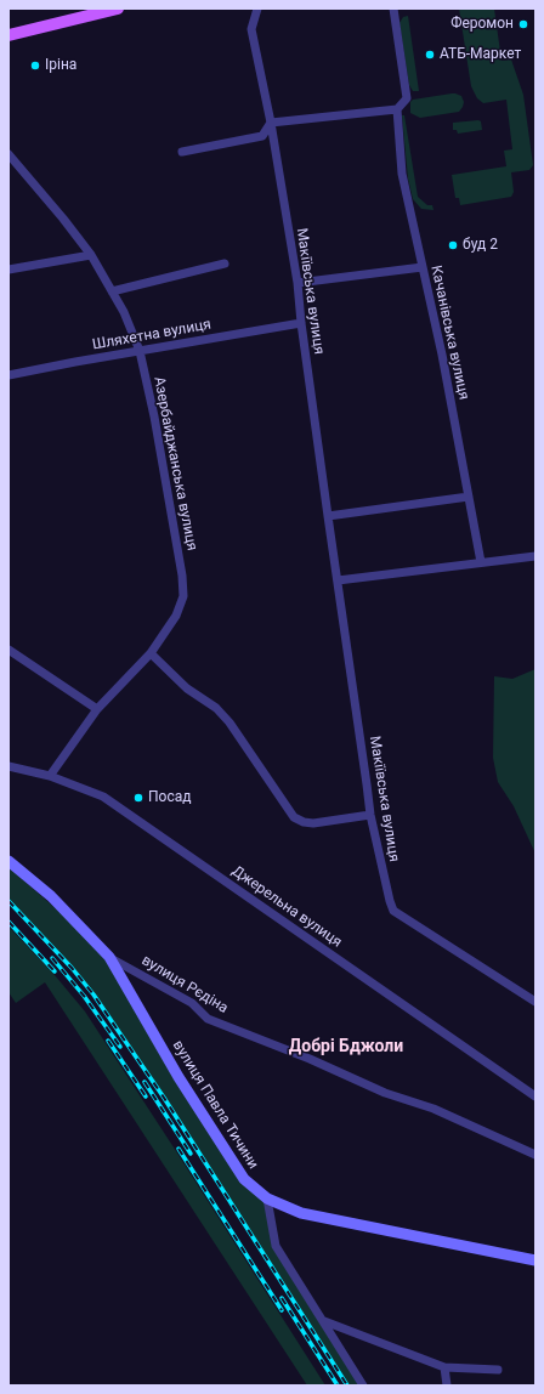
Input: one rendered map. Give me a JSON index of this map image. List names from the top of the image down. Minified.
{"streets":{"main road":["вулиця Рєдіна","вулиця Павла Тичини"],"street":["Макіївська вулиця","Качанівська вулиця","Шляхетна вулиця","Азербайджанська вулиця","Джерельна вулиця"]},"crossings":[["Макіївська вулиця","Шляхетна вулиця"],["Шляхетна вулиця","Азербайджанська вулиця"],["Азербайджанська вулиця","Джерельна вулиця"],["вулиця Рєдіна","вулиця Павла Тичини"]],"districts":["Добрі Бджоли"],"places":["Феромон","АТБ-Маркет","Іріна","буд 2","Посад"]}
